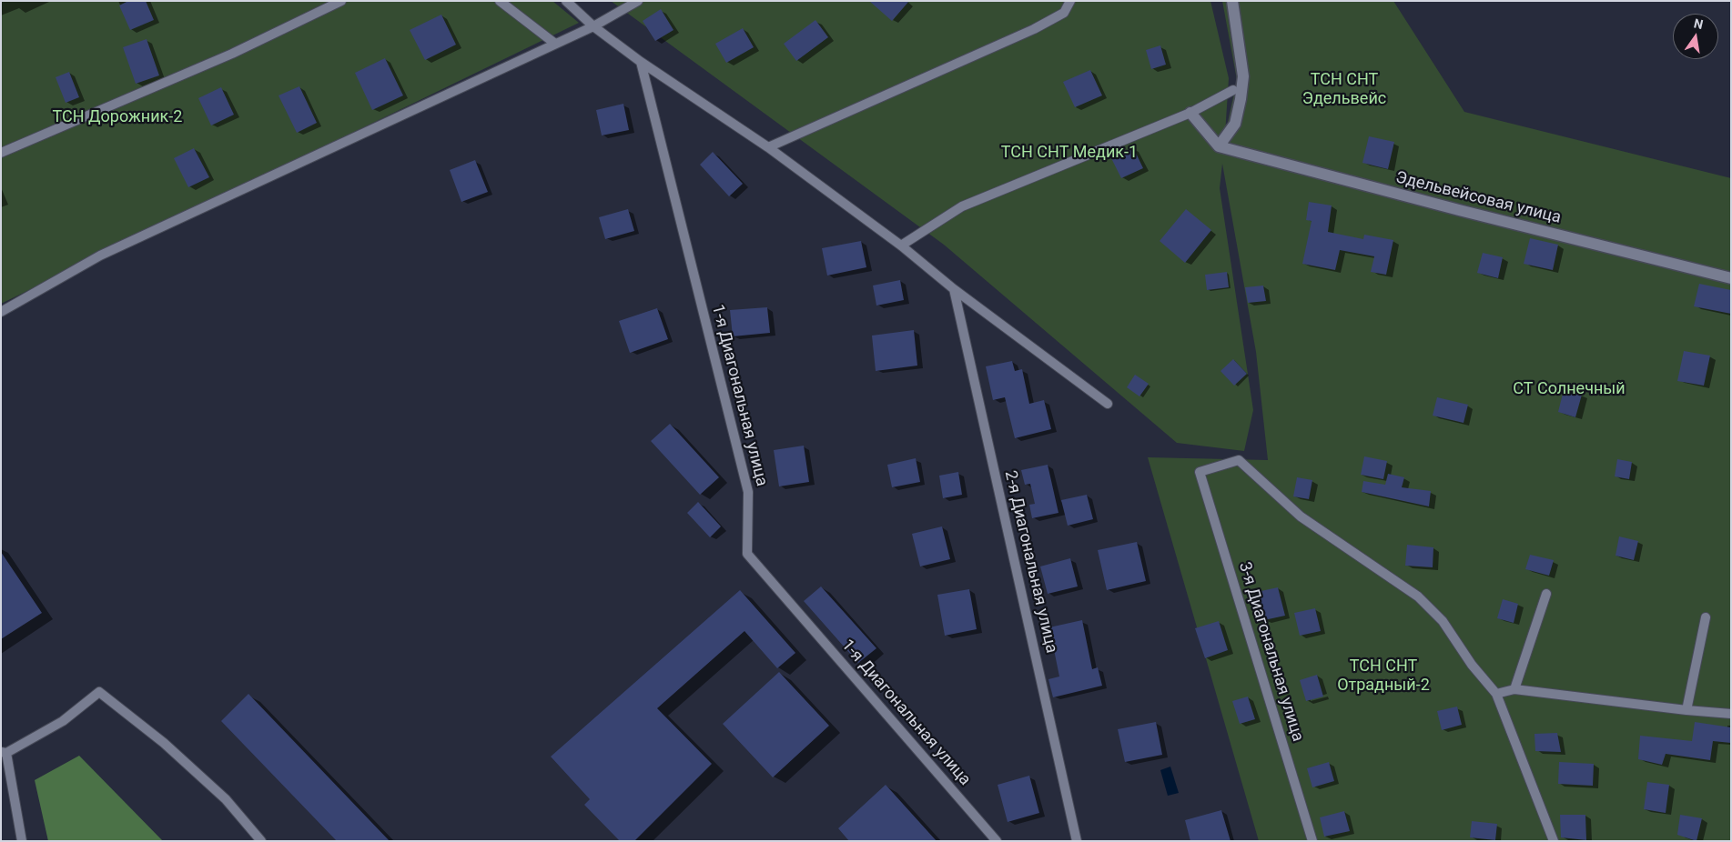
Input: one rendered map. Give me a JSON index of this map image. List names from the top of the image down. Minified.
{"streets":{"street":["Эдельвейсовая улица"],"lane":["1-я Диагональная улица","2-я Диагональная улица","3-я Диагональная улица"]},"parks":["ТСН СНТ Эдельвейс","ТСН Дорожник-2","ТСН СНТ Медик-1","СТ Солнечный","ТСН СНТ Отрадный-2"],"north":"top"}
